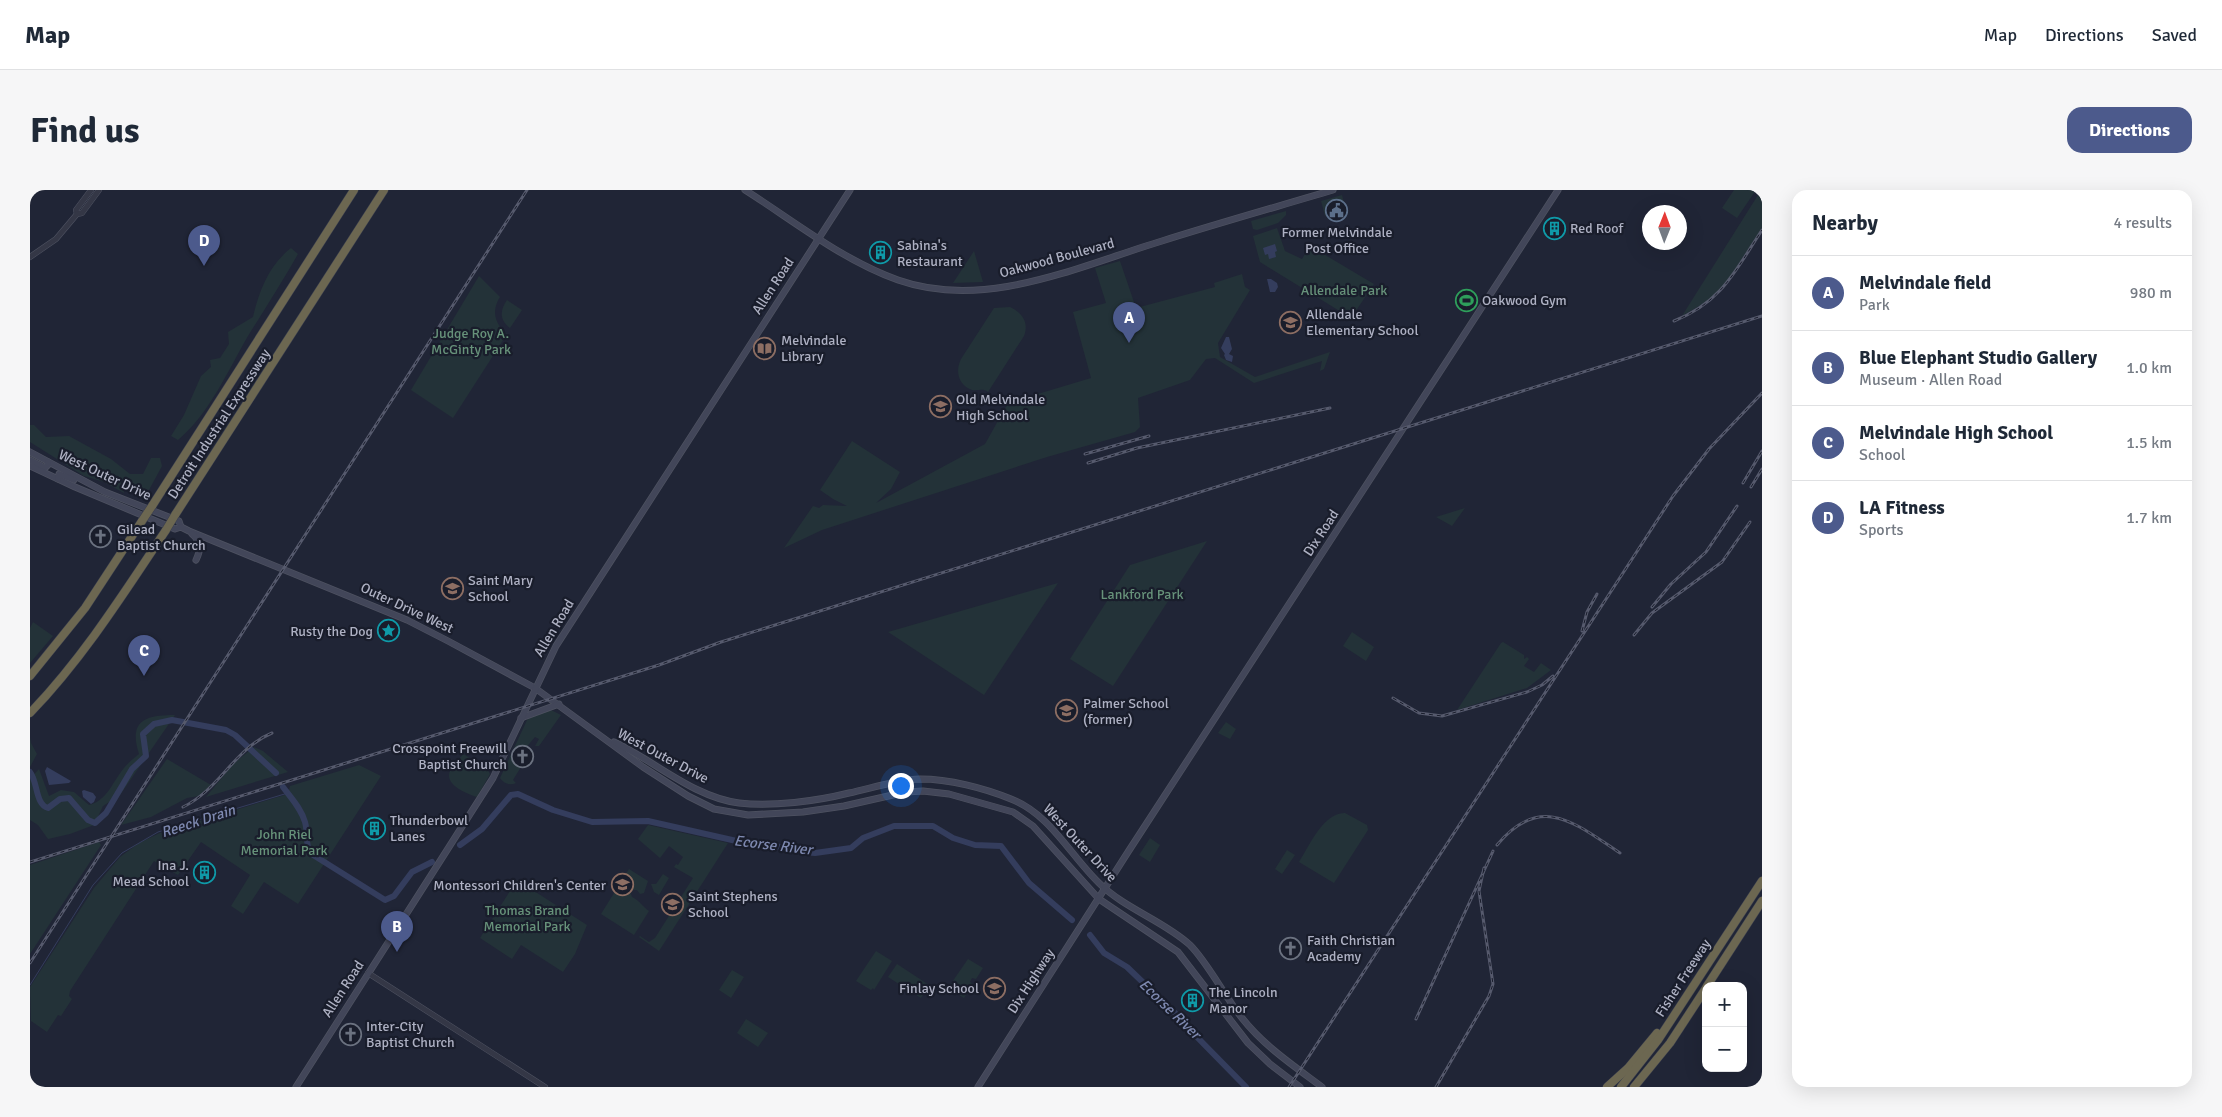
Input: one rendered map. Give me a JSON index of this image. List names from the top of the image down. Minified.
{"streets":{"highway":["Detroit Industrial Expressway","Fisher Freeway"],"main road":["Oakwood Boulevard","Allen Road","West Outer Drive","Dix Road","Outer Drive West","Dix Highway"]},"crossings":[["Oakwood Boulevard","Allen Road"],["Allen Road","Outer Drive West"],["West Outer Drive","Dix Road"],["West Outer Drive","Outer Drive West"],["West Outer Drive","Dix Highway"],["Dix Road","Dix Highway"]],"water":["Reeck Drain","Ecorse River"],"parks":["Allendale Park","Judge Roy A. McGinty Park","Lankford Park","John Riel Memorial Park","Thomas Brand Memorial Park"],"places":{"public building":["Former Melvindale Post Office"],"building":["Red Roof","Sabina's Restaurant","Thunderbowl Lanes","Ina J. Mead School","The Lincoln Manor"],"sports":["Oakwood Gym"],"school or university":["Allendale Elementary School","Old Melvindale High School","Saint Mary School","Palmer School (former)","Montessori Children's Center","Saint Stephens School","Finlay School"],"library":["Melvindale Library"],"church":["Gilead Baptist Church","Crosspoint Freewill Baptist Church","Faith Christian Academy","Inter-City Baptist Church"],"place":["Rusty the Dog"]},"north":"top","page":{"header":"Map","nav":["Map","Directions","Saved"],"buttons":"Directions","title":"Find us","heading":["Nearby","4 results"],"pins":["D","A","C","B"],"list":[{"mark":"A","name":"Melvindale field","note":"Park","value":"980 m"},{"mark":"B","name":"Blue Elephant Studio Gallery","note":"Museum · Allen Road","value":"1.0 km"},{"mark":"C","name":"Melvindale High School","note":"School","value":"1.5 km"},{"mark":"D","name":"LA Fitness","note":"Sports","value":"1.7 km"}],"map_buttons":["+","−"]}}
